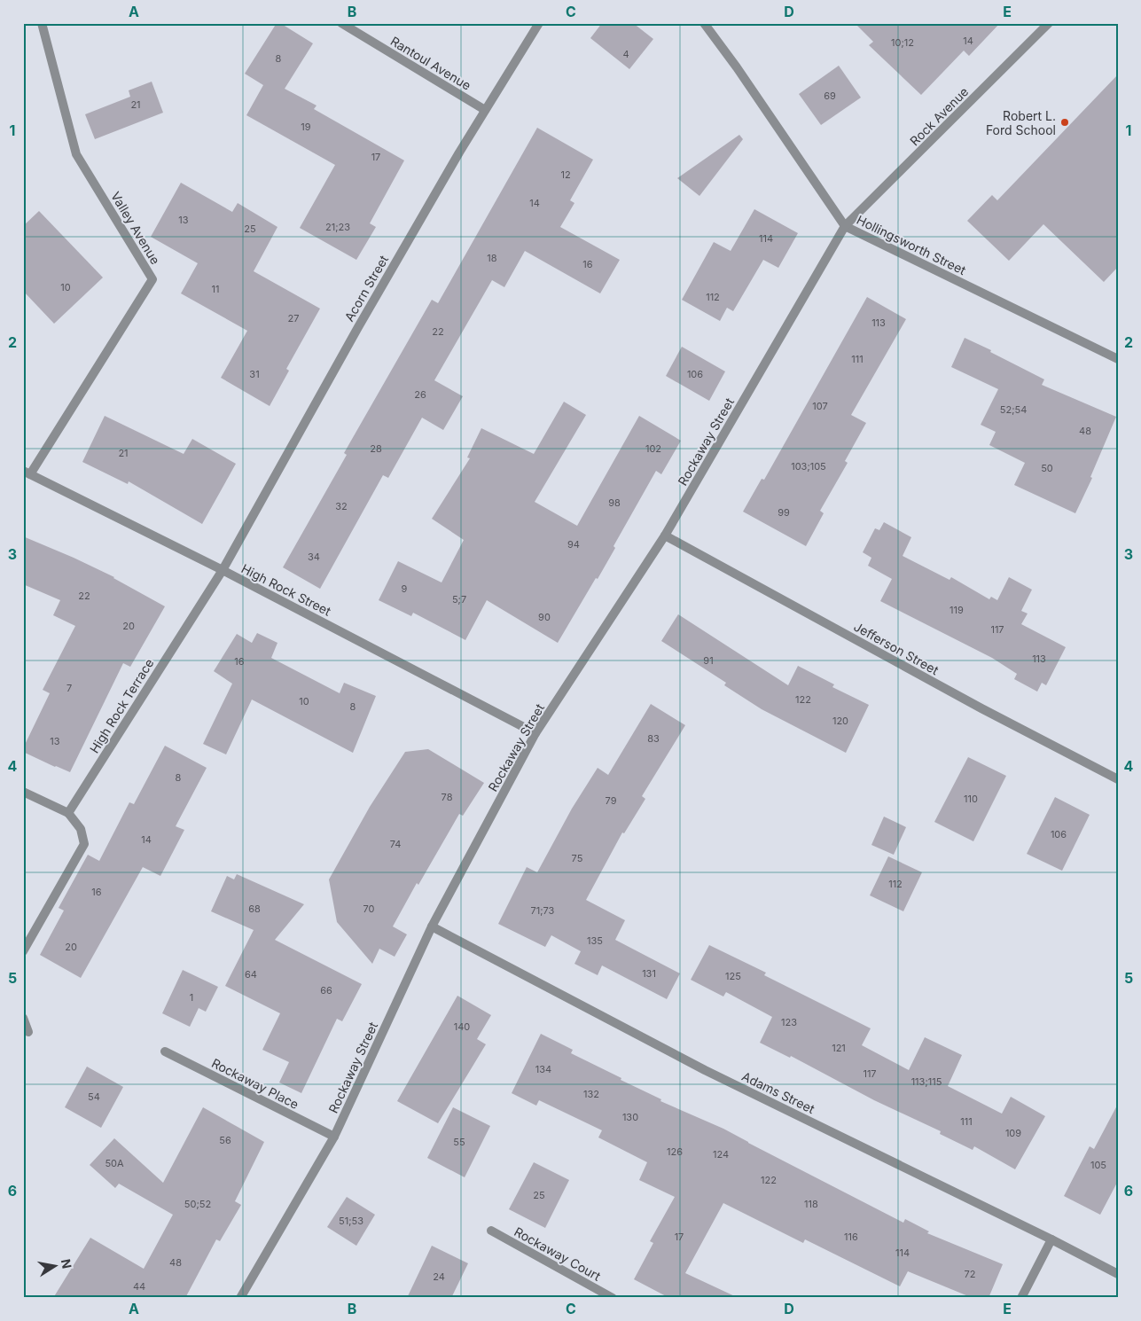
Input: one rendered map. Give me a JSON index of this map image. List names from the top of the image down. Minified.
{"streets":{"street":["Rantoul Avenue","Rock Avenue","Valley Avenue","Hollingsworth Street","Acorn Street","Rockaway Street","High Rock Street","Jefferson Street","High Rock Terrace","Rockaway Place","Adams Street","Rockaway Court"]},"crossings":[["Rantoul Avenue","Acorn Street"],["Rock Avenue","Hollingsworth Street"],["Rock Avenue","Rockaway Street"],["Valley Avenue","High Rock Street"],["Hollingsworth Street","Rockaway Street"],["Acorn Street","High Rock Street"],["Acorn Street","High Rock Terrace"],["Rockaway Street","High Rock Street"],["Rockaway Street","Jefferson Street"],["Rockaway Street","Rockaway Place"],["Rockaway Street","Adams Street"],["High Rock Street","High Rock Terrace"]],"places":["Robert L. Ford School"],"house_numbers":["14","10;12","4","8","69","21","19","17","12","14","13","21;23","25","114","18","16","10","11","112","27","113","22","111","31","106","26","107","52;54","48","28","102","21","103;105","50","98","32","99","94","34","9","22","5;7","119","90","20","117","113","91","16","7","122","10","8","120","83","13","8","78","110","79","106","14","74","75","112","16","68","70","71;73","135","20","131","64","125","66","1","123","140","121","134","117","113;115","132","54","130","111","109","56","55","126","124","50A","105","122","25","50;52","118","51;53","17","116","114","48","72","24","44"],"north":"right","grid":{"columns":["A","B","C","D","E"],"rows":["1","2","3","4","5","6"]}}
